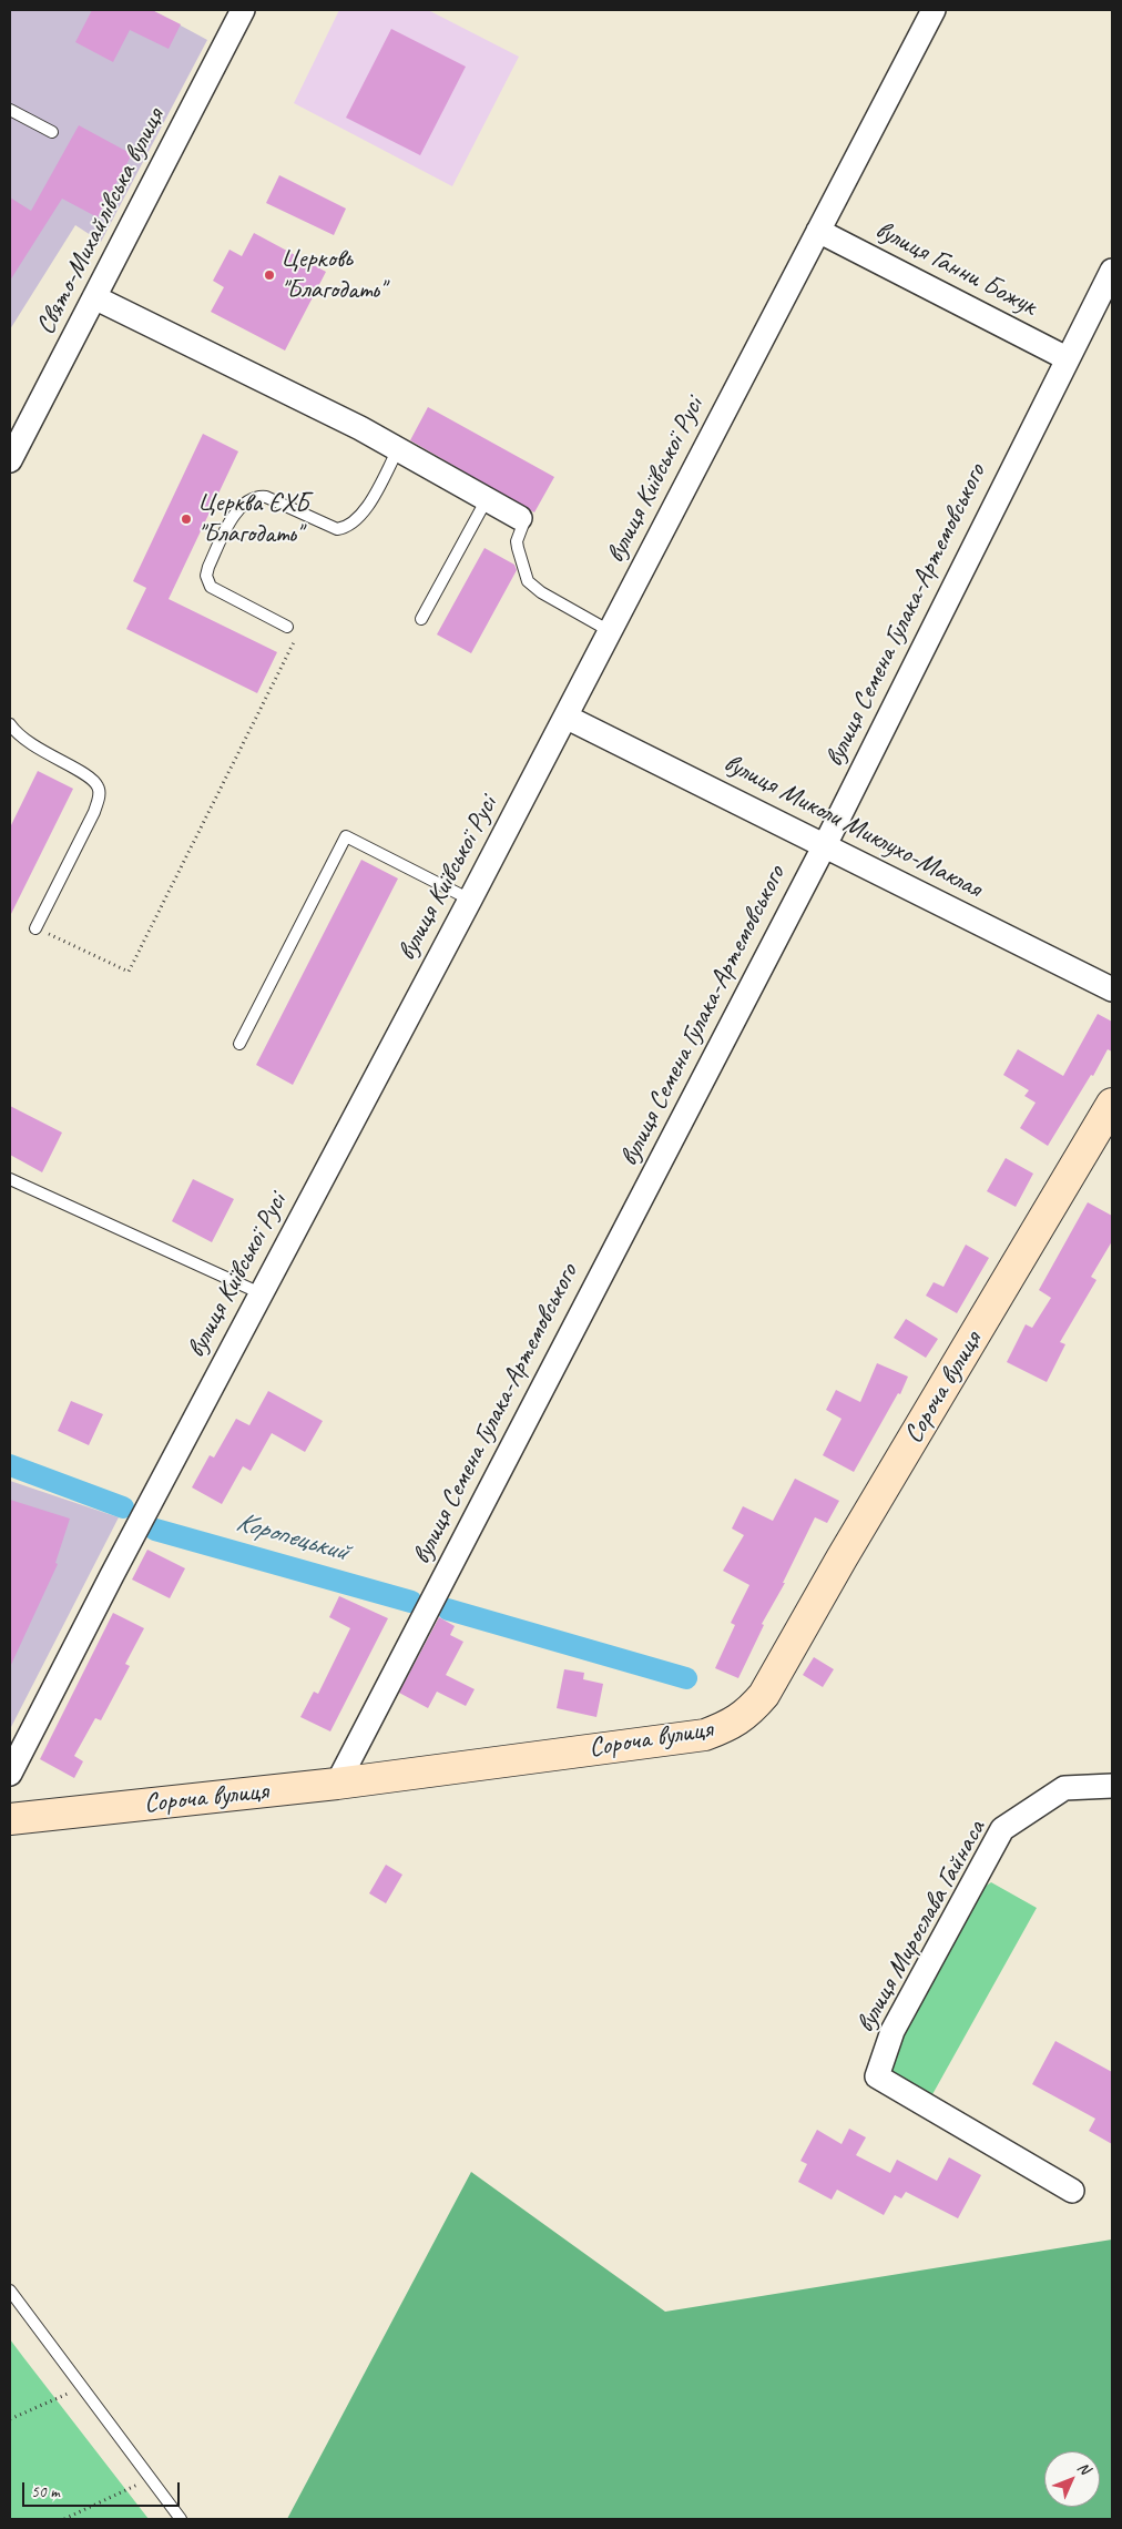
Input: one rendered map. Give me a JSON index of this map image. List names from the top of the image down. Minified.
{"streets":{"main road":["Сороча вулиця"],"street":["Свято-Михайлівська вулиця","вулиця Ганни Божук","вулиця Київської Русі","вулиця Семена Гулака-Артемовського","вулиця Миколи Миклухо-Маклая","вулиця Мирослава Гайнаса"]},"crossings":[["вулиця Ганни Божук","вулиця Київської Русі"],["вулиця Ганни Божук","вулиця Семена Гулака-Артемовського"],["вулиця Київської Русі","вулиця Миколи Миклухо-Маклая"],["вулиця Семена Гулака-Артемовського","вулиця Миколи Миклухо-Маклая"],["вулиця Семена Гулака-Артемовського","Сороча вулиця"]],"water":["Коропецький"],"places":["Церковь \"Благодать\"","Церква ЄХБ \"Благодать\""],"scale_bar":"50 m","north":"top right"}
